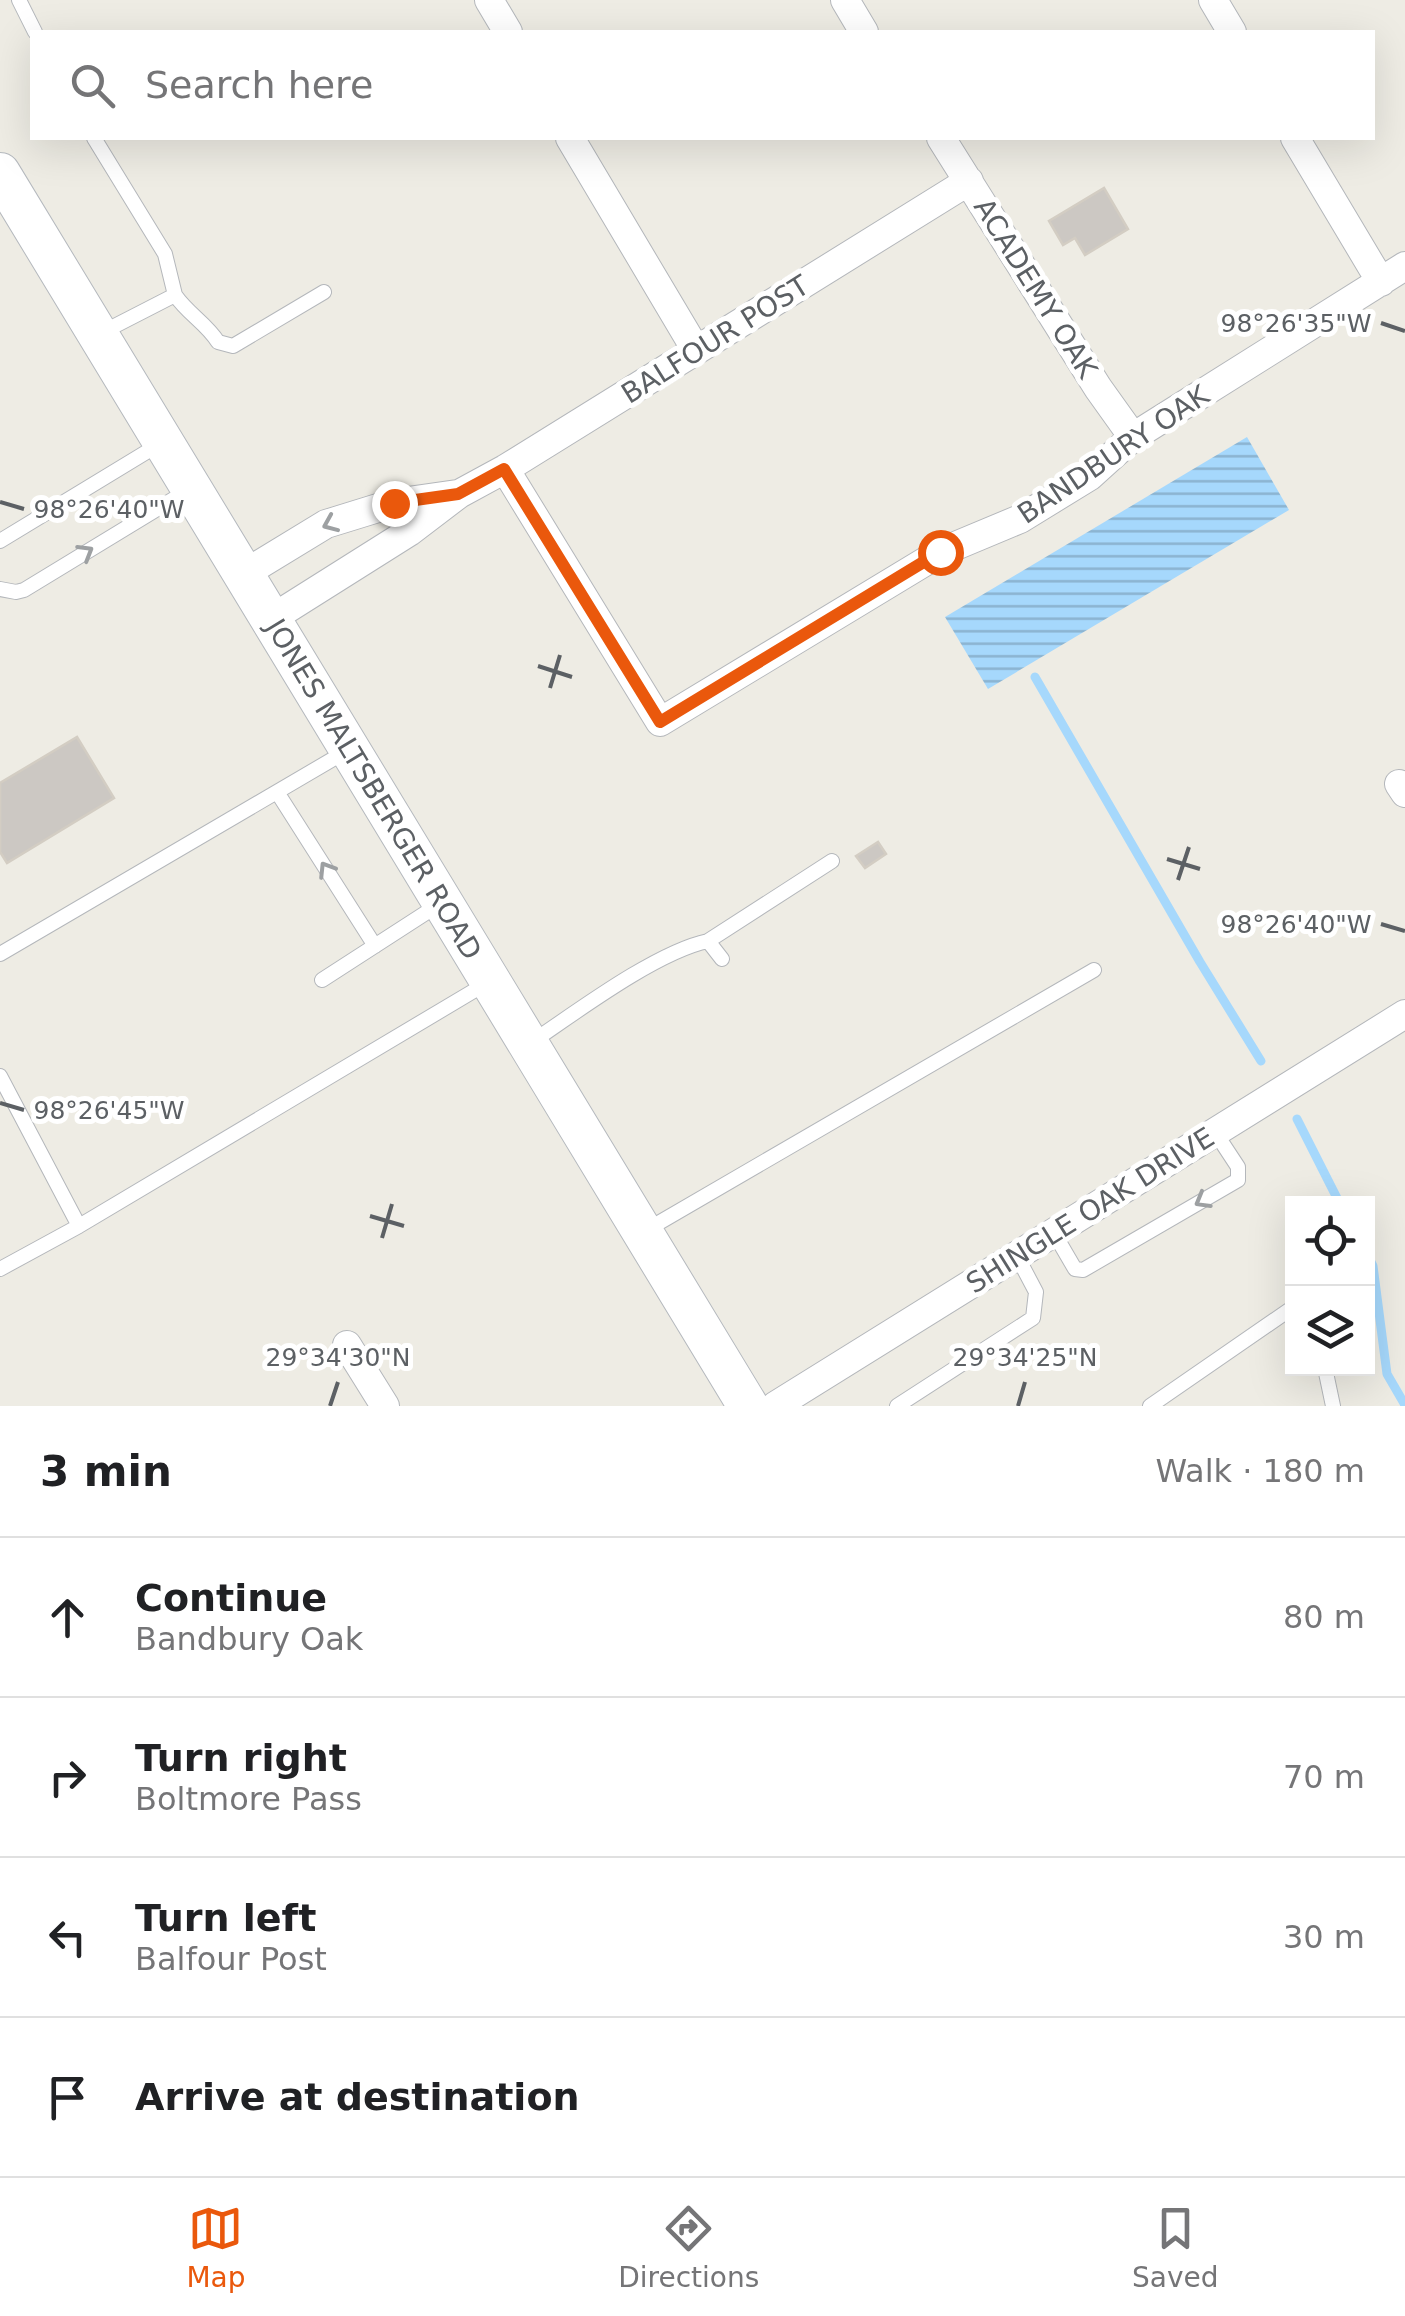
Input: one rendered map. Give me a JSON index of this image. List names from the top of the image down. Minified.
{"streets":{"main road":["JONES MALTSBERGER ROAD"],"street":["ACADEMY OAK","BALFOUR POST","BANDBURY OAK","SHINGLE OAK DRIVE"]},"crossings":[["ACADEMY OAK","BALFOUR POST"],["ACADEMY OAK","BANDBURY OAK"],["BALFOUR POST","BANDBURY OAK"],["BALFOUR POST","JONES MALTSBERGER ROAD"]],"page":{"search":"Search here","heading":["3 min","Walk · 180 m"],"list":[["Continue","Bandbury Oak","80 m"],["Turn right","Boltmore Pass","70 m"],["Turn left","Balfour Post","30 m"],"Arrive at destination"],"nav":["Map","Directions","Saved"]},"coordinates":["98°26'35\"W","98°26'40\"W","98°26'45\"W","29°34'30\"N","29°34'25\"N"]}
